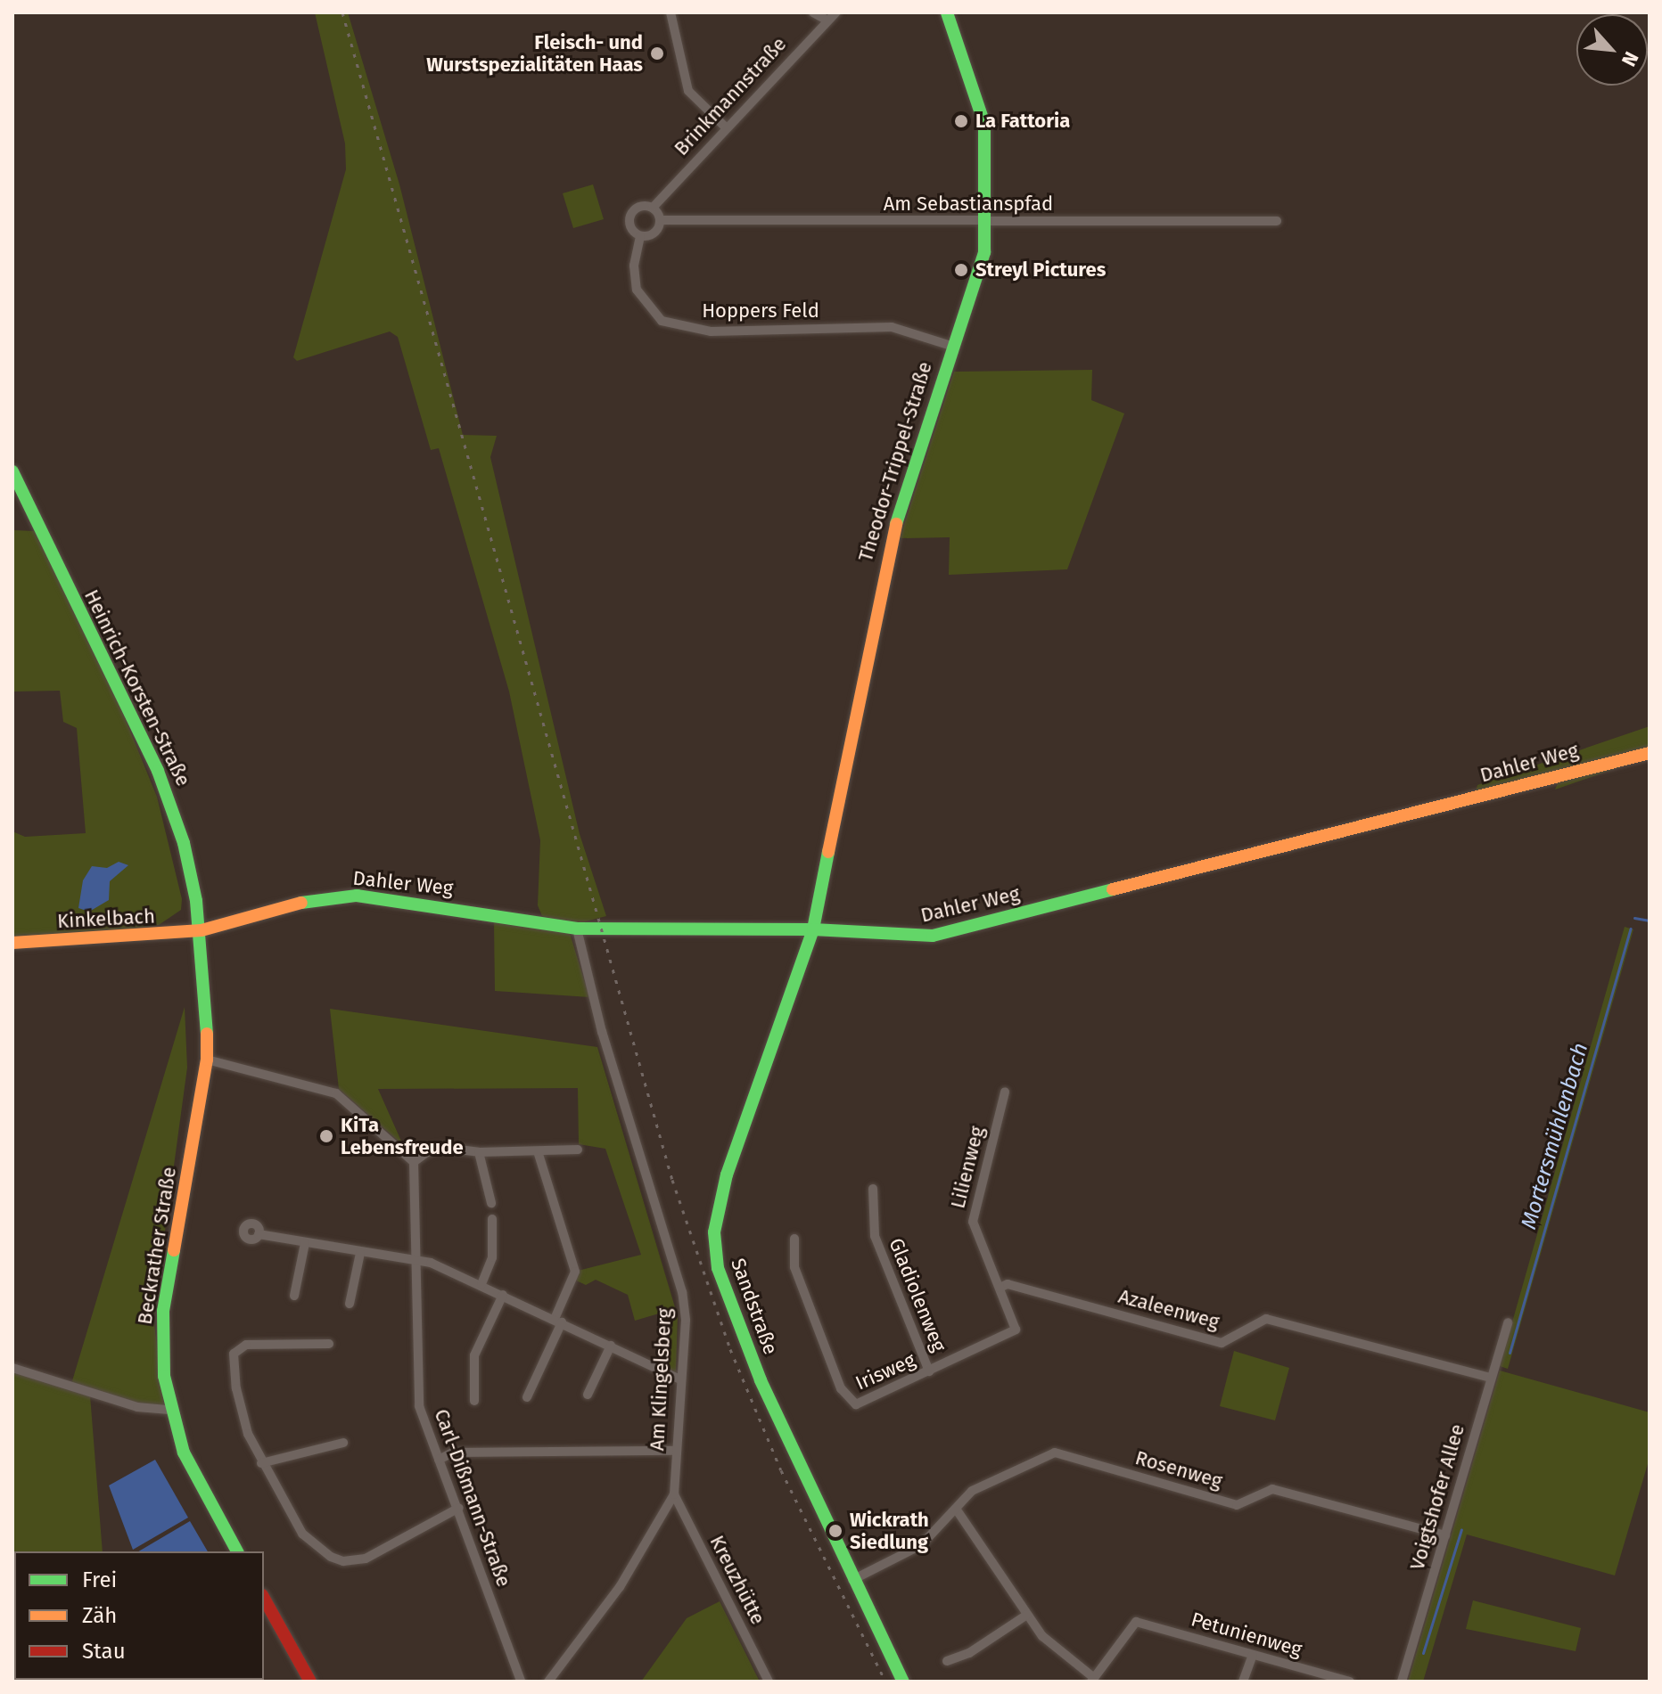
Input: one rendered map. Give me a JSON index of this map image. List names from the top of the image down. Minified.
{"streets":{"street":["Brinkmannstraße","Am Sebastianspfad","Hoppers Feld","Theodor-Trippel-Straße","Heinrich-Korsten-Straße","Dahler Weg","Kinkelbach","Lilienweg","Beckrather Straße","Gladiolenweg","Sandstraße","Azaleenweg","Irisweg","Am Klingelsberg","Rosenweg","Voigtshofer Allee","Carl-Dißmann-Straße","Kreuzhütte","Petunienweg"]},"crossings":[["Brinkmannstraße","Am Sebastianspfad"],["Brinkmannstraße","Hoppers Feld"],["Am Sebastianspfad","Hoppers Feld"],["Am Sebastianspfad","Theodor-Trippel-Straße"],["Hoppers Feld","Theodor-Trippel-Straße"],["Theodor-Trippel-Straße","Dahler Weg"],["Theodor-Trippel-Straße","Sandstraße"],["Heinrich-Korsten-Straße","Dahler Weg"],["Heinrich-Korsten-Straße","Kinkelbach"],["Heinrich-Korsten-Straße","Beckrather Straße"],["Dahler Weg","Kinkelbach"],["Dahler Weg","Beckrather Straße"],["Dahler Weg","Sandstraße"],["Dahler Weg","Am Klingelsberg"],["Kinkelbach","Beckrather Straße"],["Lilienweg","Azaleenweg"],["Lilienweg","Irisweg"],["Gladiolenweg","Irisweg"],["Azaleenweg","Voigtshofer Allee"],["Am Klingelsberg","Kreuzhütte"],["Rosenweg","Voigtshofer Allee"]],"water":["Mortersmühlenbach"],"places":["Fleisch- und Wurstspezialitäten Haas","La Fattoria","Streyl Pictures","KiTa Lebensfreude","Wickrath Siedlung"],"legend":["Frei","Zäh","Stau"],"north":"bottom right"}
